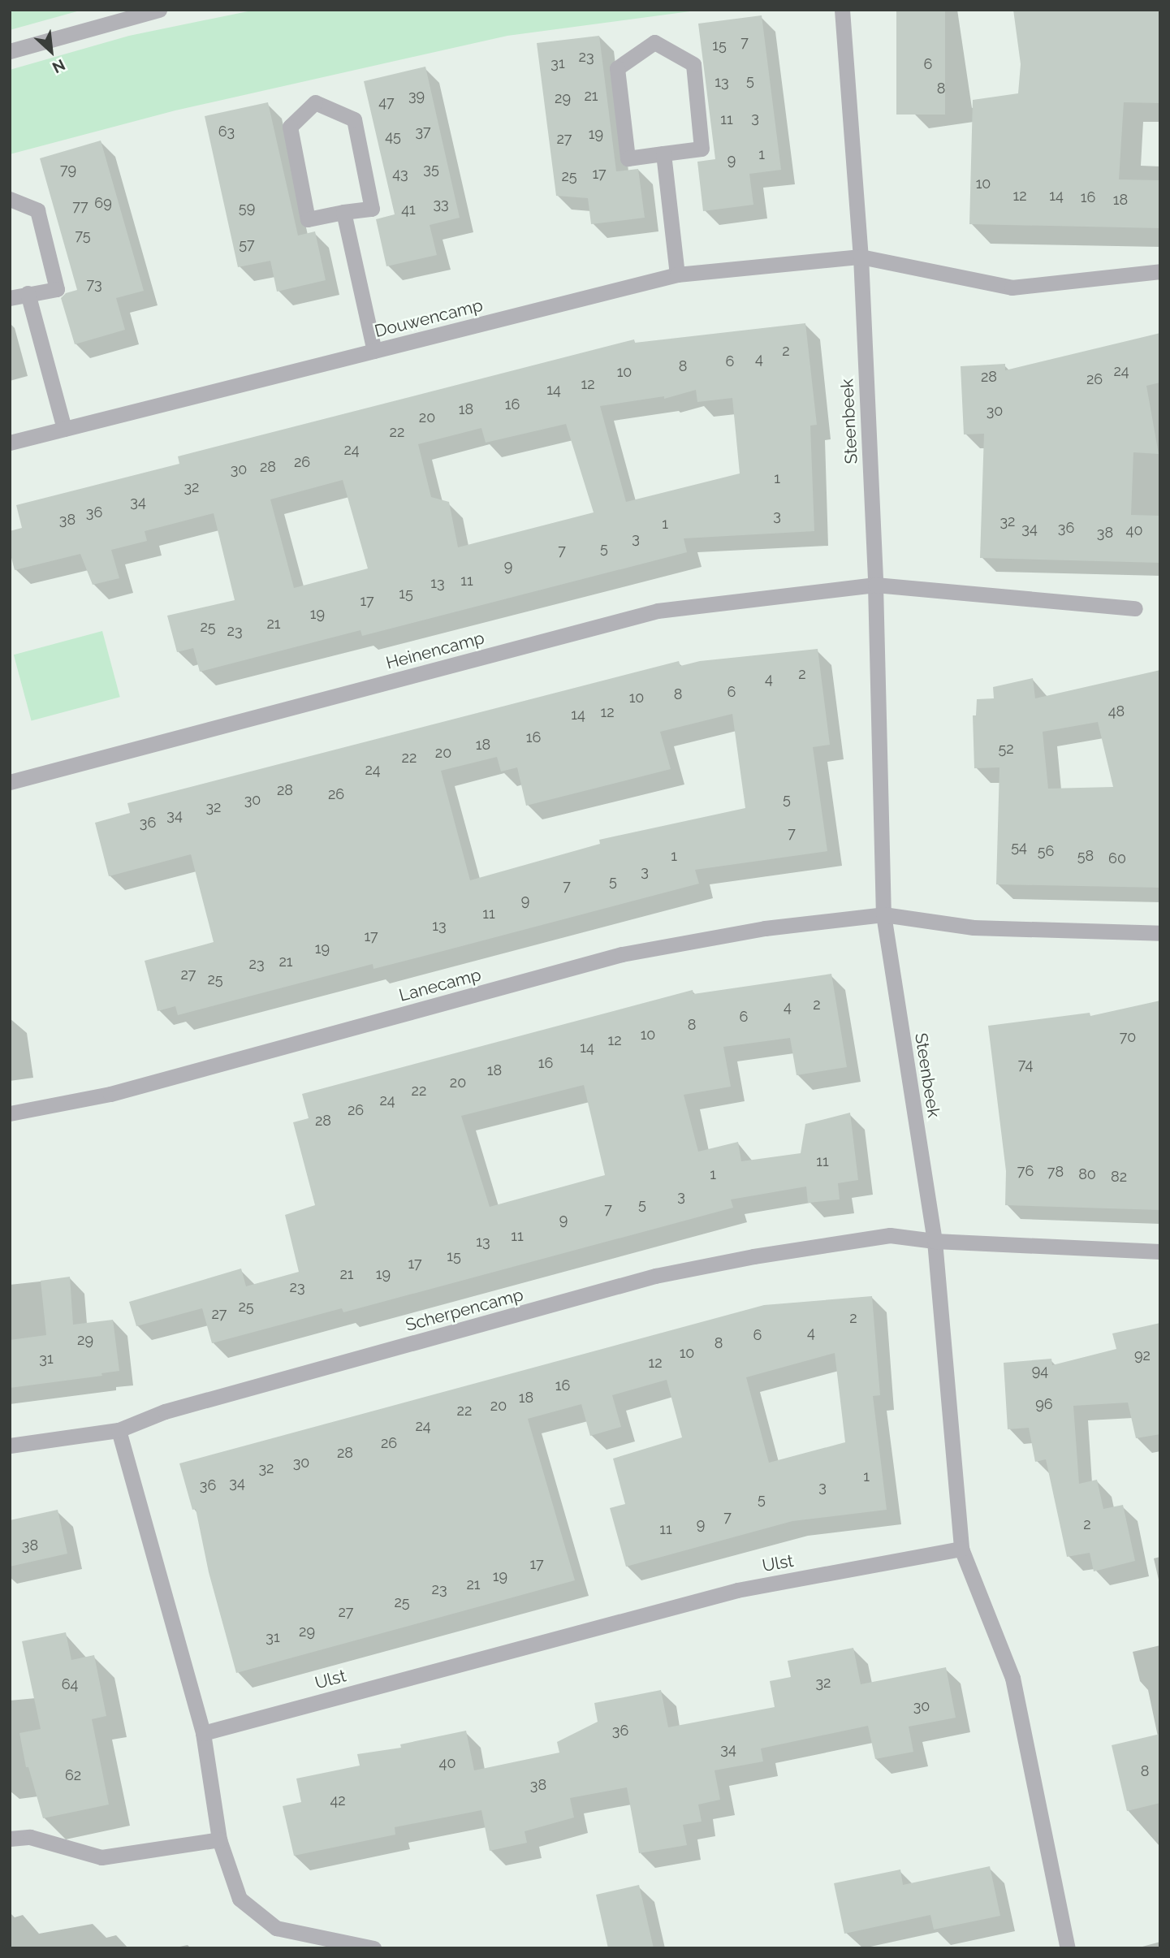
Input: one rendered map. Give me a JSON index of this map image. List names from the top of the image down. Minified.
{"streets":{"street":["Douwencamp","Steenbeek","Heinencamp","Lanecamp","Scherpencamp","Ulst"]},"crossings":[["Douwencamp","Steenbeek"],["Steenbeek","Heinencamp"],["Steenbeek","Lanecamp"],["Steenbeek","Scherpencamp"],["Steenbeek","Ulst"]],"house_numbers":["7","15","23","31","6","5","13","8","39","21","29","47","3","11","63","37","19","45","27","1","9","35","79","43","17","25","10","12","14","16","18","69","33","77","59","41","75","57","73","2","4","6","8","24","10","28","26","12","14","16","18","30","20","22","24","26","28","30","1","32","34","36","3","38","32","1","36","34","40","38","3","5","7","9","11","13","15","17","19","21","25","23","2","4","6","8","10","48","12","14","16","18","52","20","22","24","28","26","5","30","32","34","36","7","54","56","1","58","60","3","5","7","9","11","13","17","19","21","23","27","25","2","4","6","8","10","70","12","14","16","74","18","20","22","24","26","28","11","76","78","1","80","82","3","5","7","9","11","13","15","17","21","19","23","25","27","2","4","6","29","8","10","92","31","12","94","16","18","96","20","22","24","26","28","30","32","1","34","36","3","5","7","9","2","11","38","17","19","21","23","25","27","29","31","32","64","30","36","34","40","8","62","38","42"],"north":"bottom right"}
